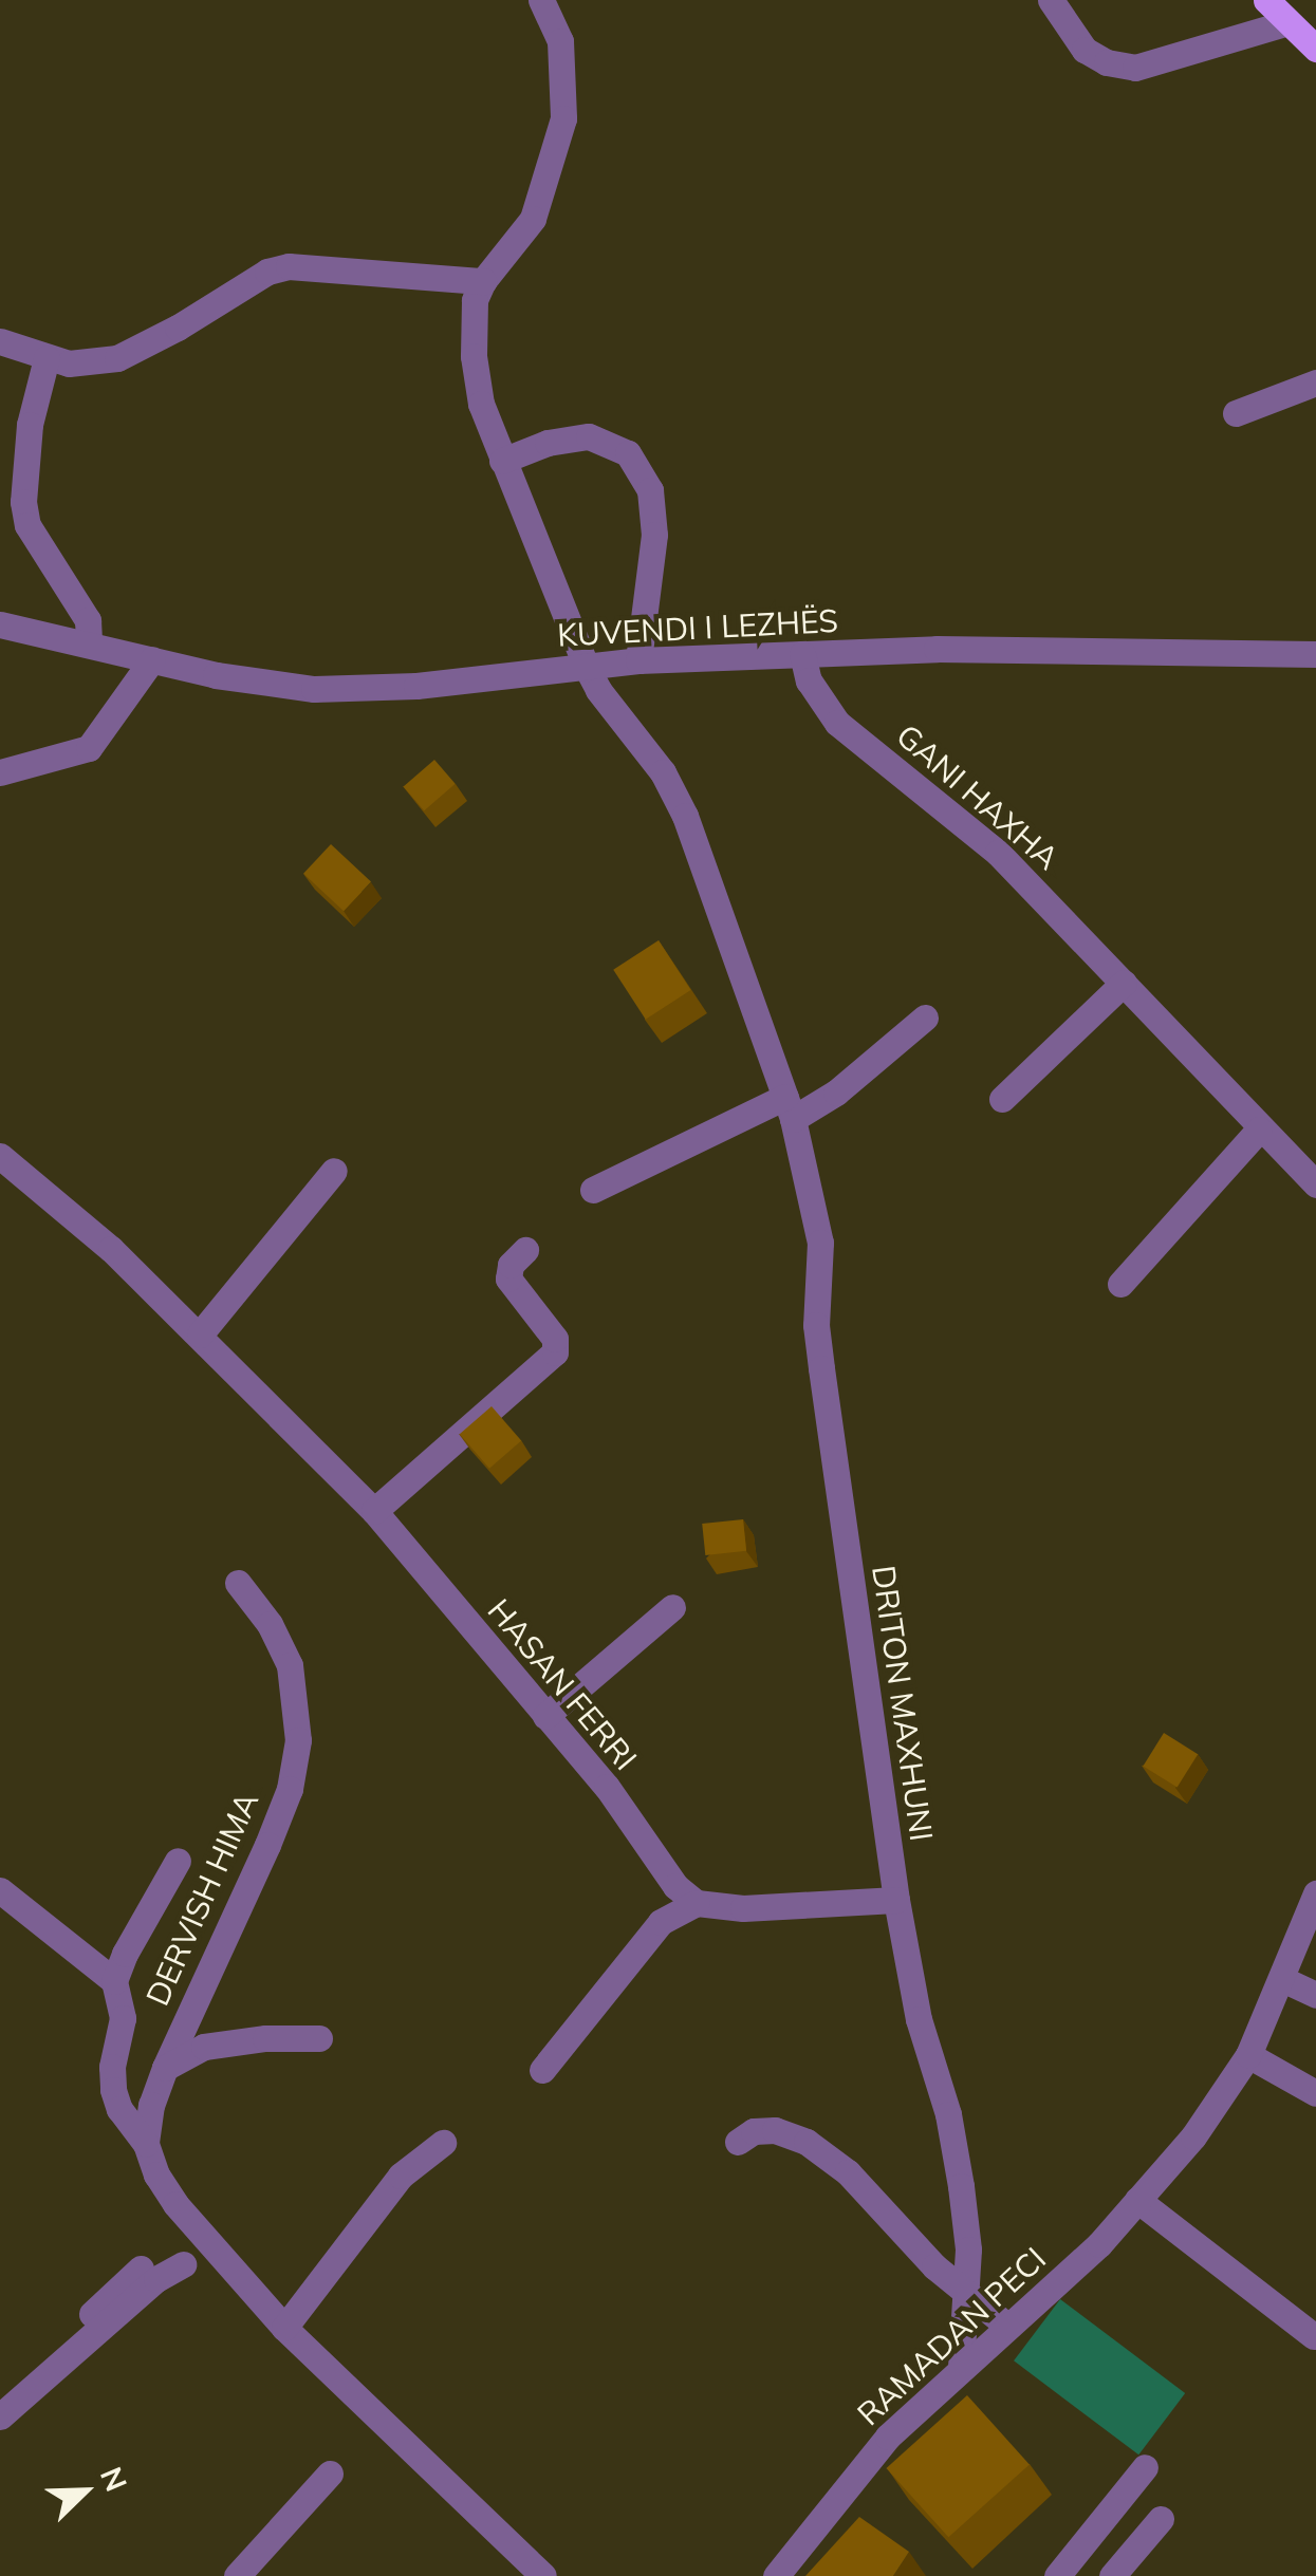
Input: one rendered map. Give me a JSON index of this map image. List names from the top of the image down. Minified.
{"streets":{"street":["KUVENDI I LEZHËS","GANI HAXHA","HASAN FERRI","DRITON MAXHUNI","DERVISH HIMA","RAMADAN PECI"]},"crossings":[["KUVENDI I LEZHËS","GANI HAXHA"],["KUVENDI I LEZHËS","DRITON MAXHUNI"],["DRITON MAXHUNI","RAMADAN PECI"]],"north":"top right"}
